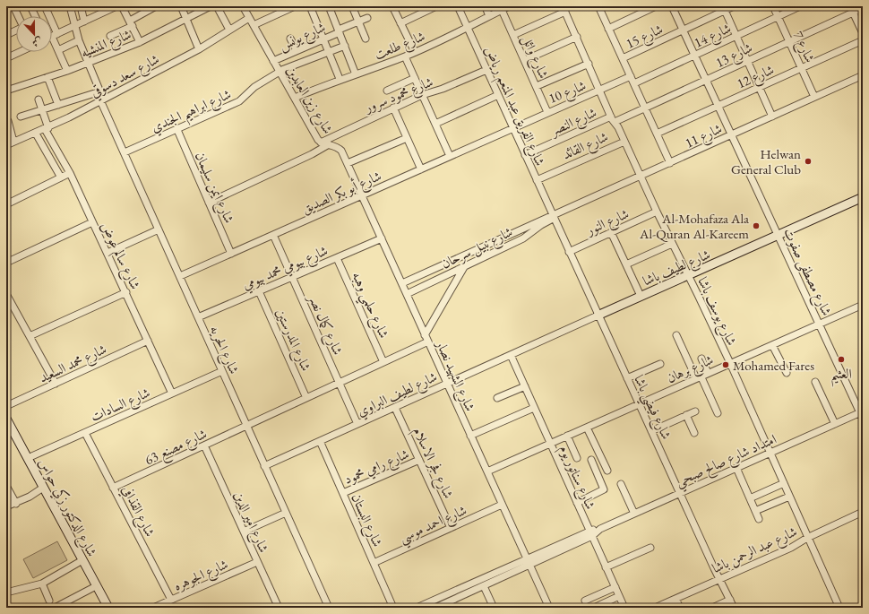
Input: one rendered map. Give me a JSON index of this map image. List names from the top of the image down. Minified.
{"streets":{"street":["شارع 14","شارع يونس","شارع 15","شارع المنشيه","شارع طلعت","شارع 7","شارع 13","شارع وائل","شارع سعد دسوقي","شارع 12","شارع 10","شارع محمود سرور","شارع زين العابدين","شارع الفريق عبد المنعم رياض","شارع ابراهيم الجندي","شارع النصر","شارع 11","شارع القائد","شارع ايمن سليمان","شارع أبو بكر الصديق","شارع النور","شارع نبيل سرحان","شارع سالم عوض","شارع بيومي محمد بيومي","شارع لطيف باشا","شارع مصطفى صفوت","شارع حلمي وهبه","شارع يوسف باشا","شارع كمال نصر","شارع المدرستين","شارع الحريه","شارع محمد السعيد","شارع برهان","شارع الشهيد نصار","شارع لطيف البراوي","شارع السادات","شارع فيضي باشا","شارع مصنع 63","امتداد شارع صالح صبحي","شارع فجر الاسلام","شارع رامي محمود","شارع سناتور يوم","شارع الدكتور زكي حواس","شارع القذافي","شارع البستان","شارع امير الدين","شارع احمد موسي","شارع عبد الرحمن باشا","شارع الجوهره"]},"crossings":[["شارع 14","شارع 7"],["شارع 14","شارع مصطفى صفوت"],["شارع يونس","شارع زين العابدين"],["شارع 15","شارع مصطفى صفوت"],["شارع المنشيه","شارع الحريه"],["شارع طلعت","شارع وائل"],["شارع طلعت","شارع زين العابدين"],["شارع طلعت","شارع الفريق عبد المنعم رياض"],["شارع 7","شارع 13"],["شارع 7","شارع 12"],["شارع 7","شارع 11"],["شارع 13","شارع النصر"],["شارع 13","شارع مصطفى صفوت"],["شارع 13","شارع يوسف باشا"],["شارع وائل","شارع 10"],["شارع سعد دسوقي","شارع زين العابدين"],["شارع سعد دسوقي","شارع سالم عوض"],["شارع سعد دسوقي","شارع الحريه"],["شارع 12","شارع مصطفى صفوت"],["شارع 10","شارع الفريق عبد المنعم رياض"],["شارع 10","شارع أبو بكر الصديق"],["شارع 10","شارع يوسف باشا"],["شارع محمود سرور","شارع زين العابدين"],["شارع محمود سرور","شارع الفريق عبد المنعم رياض"],["شارع زين العابدين","شارع ابراهيم الجندي"],["شارع زين العابدين","شارع أبو بكر الصديق"],["شارع زين العابدين","شارع الشهيد نصار"],["شارع الفريق عبد المنعم رياض","شارع النصر"],["شارع الفريق عبد المنعم رياض","شارع 11"],["شارع الفريق عبد المنعم رياض","شارع القائد"],["شارع الفريق عبد المنعم رياض","شارع أبو بكر الصديق"],["شارع الفريق عبد المنعم رياض","شارع نبيل سرحان"],["شارع الفريق عبد المنعم رياض","شارع فيضي باشا"],["شارع ابراهيم الجندي","شارع ايمن سليمان"],["شارع ابراهيم الجندي","شارع الحريه"],["شارع النصر","شارع يوسف باشا"],["شارع 11","شارع نبيل سرحان"],["شارع 11","شارع مصطفى صفوت"],["شارع 11","شارع يوسف باشا"],["شارع 11","شارع فيضي باشا"],["شارع القائد","شارع يوسف باشا"],["شارع ايمن سليمان","شارع أبو بكر الصديق"],["شارع أبو بكر الصديق","شارع كمال نصر"],["شارع أبو بكر الصديق","شارع الحريه"],["شارع أبو بكر الصديق","شارع الشهيد نصار"],["شارع النور","شارع يوسف باشا"],["شارع النور","شارع فيضي باشا"],["شارع نبيل سرحان","شارع الشهيد نصار"],["شارع نبيل سرحان","شارع فيضي باشا"],["شارع سالم عوض","شارع محمد السعيد"],["شارع سالم عوض","شارع السادات"],["شارع بيومي محمد بيومي","شارع حلمي وهبه"],["شارع بيومي محمد بيومي","شارع كمال نصر"],["شارع بيومي محمد بيومي","شارع المدرستين"],["شارع بيومي محمد بيومي","شارع الحريه"],["شارع بيومي محمد بيومي","شارع الشهيد نصار"],["شارع لطيف باشا","شارع مصطفى صفوت"],["شارع لطيف باشا","شارع يوسف باشا"],["شارع لطيف باشا","شارع لطيف البراوي"],["شارع لطيف باشا","شارع فيضي باشا"],["شارع مصطفى صفوت","شارع برهان"],["شارع مصطفى صفوت","امتداد شارع صالح صبحي"],["شارع حلمي وهبه","شارع مصنع 63"],["شارع يوسف باشا","شارع برهان"],["شارع يوسف باشا","امتداد شارع صالح صبحي"],["شارع يوسف باشا","شارع عبد الرحمن باشا"],["شارع كمال نصر","شارع لطيف البراوي"],["شارع كمال نصر","شارع مصنع 63"],["شارع المدرستين","شارع مصنع 63"],["شارع الحريه","شارع لطيف البراوي"],["شارع الحريه","شارع السادات"],["شارع الحريه","شارع مصنع 63"],["شارع برهان","شارع الشهيد نصار"],["شارع برهان","شارع فيضي باشا"],["شارع برهان","شارع سناتور يوم"],["شارع الشهيد نصار","شارع لطيف البراوي"],["شارع الشهيد نصار","شارع مصنع 63"],["شارع الشهيد نصار","امتداد شارع صالح صبحي"],["شارع الشهيد نصار","شارع احمد موسي"],["شارع لطيف البراوي","شارع فيضي باشا"],["شارع لطيف البراوي","شارع فجر الاسلام"],["شارع لطيف البراوي","شارع سناتور يوم"],["شارع لطيف البراوي","شارع البستان"],["شارع السادات","شارع الدكتور زكي حواس"],["شارع السادات","شارع القذافي"],["شارع فيضي باشا","امتداد شارع صالح صبحي"],["شارع فيضي باشا","شارع عبد الرحمن باشا"],["شارع مصنع 63","شارع القذافي"],["شارع مصنع 63","شارع امير الدين"],["امتداد شارع صالح صبحي","شارع سناتور يوم"],["شارع فجر الاسلام","شارع رامي محمود"],["شارع فجر الاسلام","شارع احمد موسي"],["شارع رامي محمود","شارع البستان"],["شارع القذافي","شارع الجوهره"],["شارع البستان","شارع احمد موسي"],["شارع امير الدين","شارع الجوهره"]],"places":["Helwan General Club","Al-Mohafaza Ala Al-Quran Al-Kareem","العثيم","Mohamed Fares"],"north":"bottom"}
